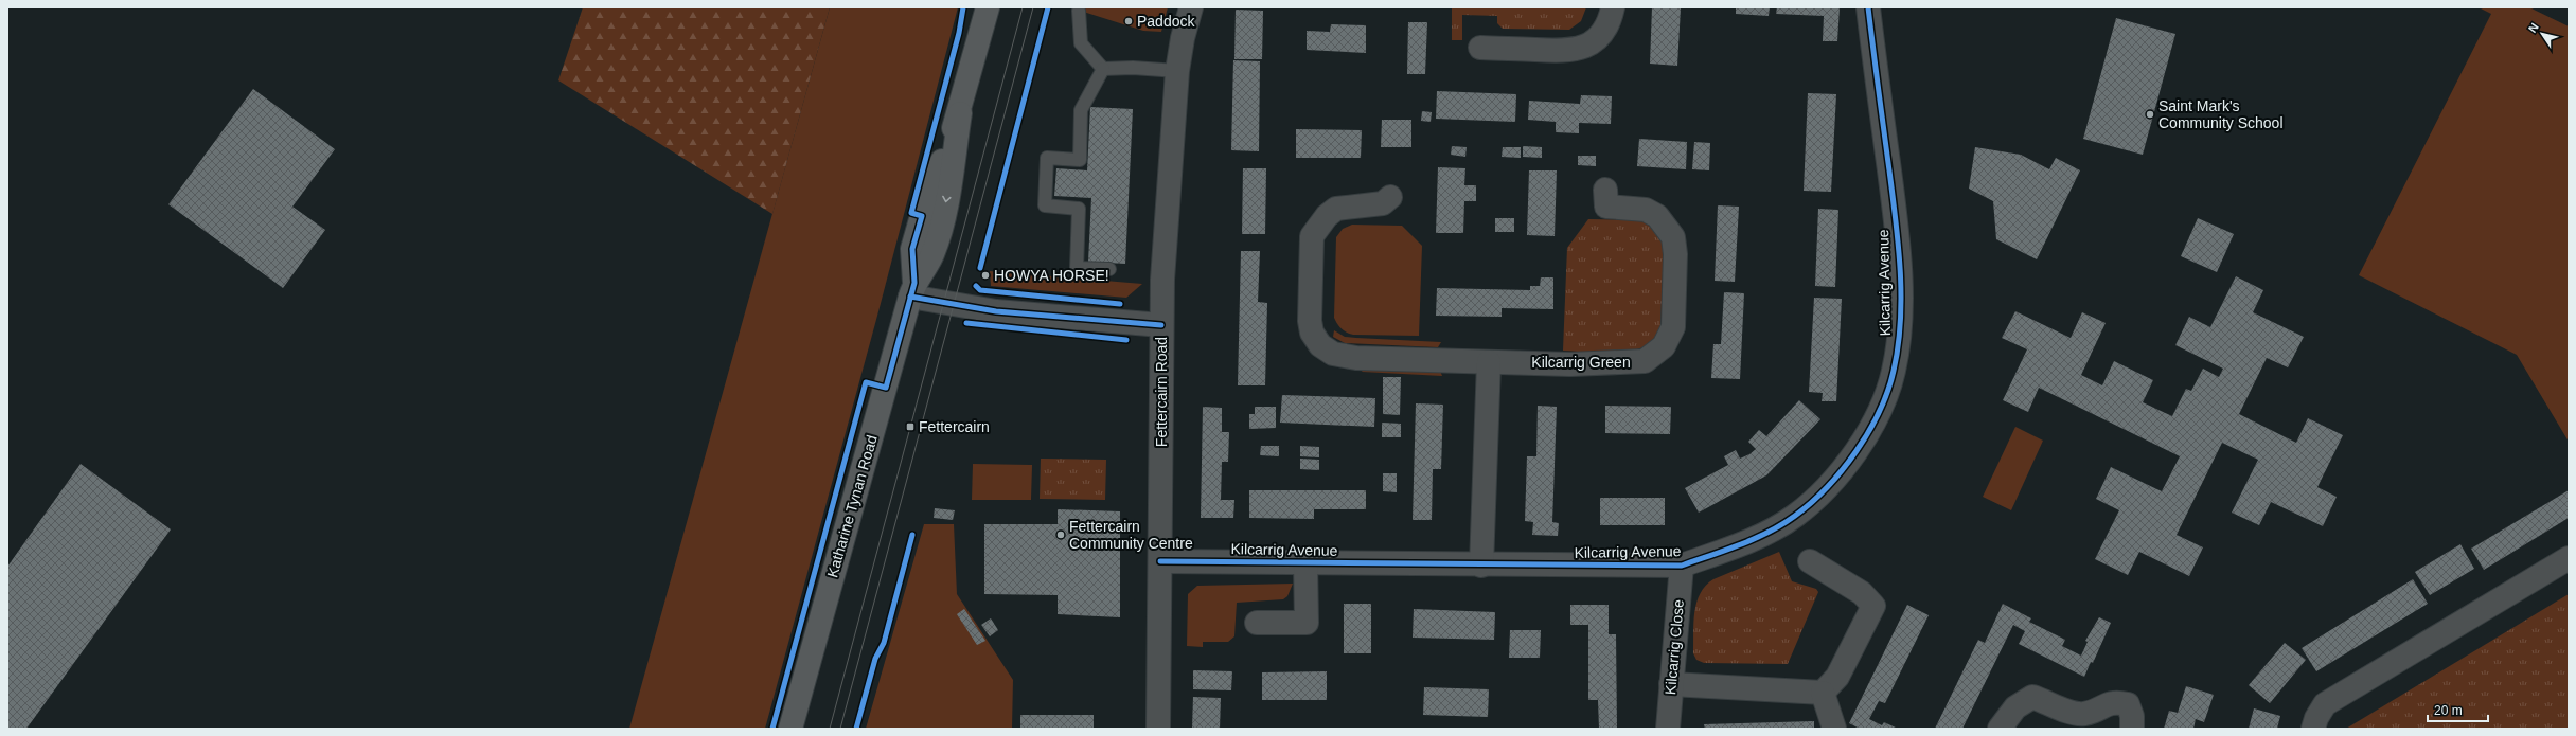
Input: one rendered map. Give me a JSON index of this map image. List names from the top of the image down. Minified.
{"streets":{"main road":["Katharine Tynan Road"],"street":["Kilcarrig Avenue","Kilcarrig Green","Fettercairn Road","Kilcarrig Close"]},"crossings":[["Kilcarrig Avenue","Fettercairn Road"],["Kilcarrig Avenue","Kilcarrig Close"]],"places":{"other":["Paddock","Saint Mark's Community School","HOWYA HORSE!","Fettercairn Community Centre"],"transit":["Fettercairn"]},"scale_bar":"20 m","north":"top left"}
